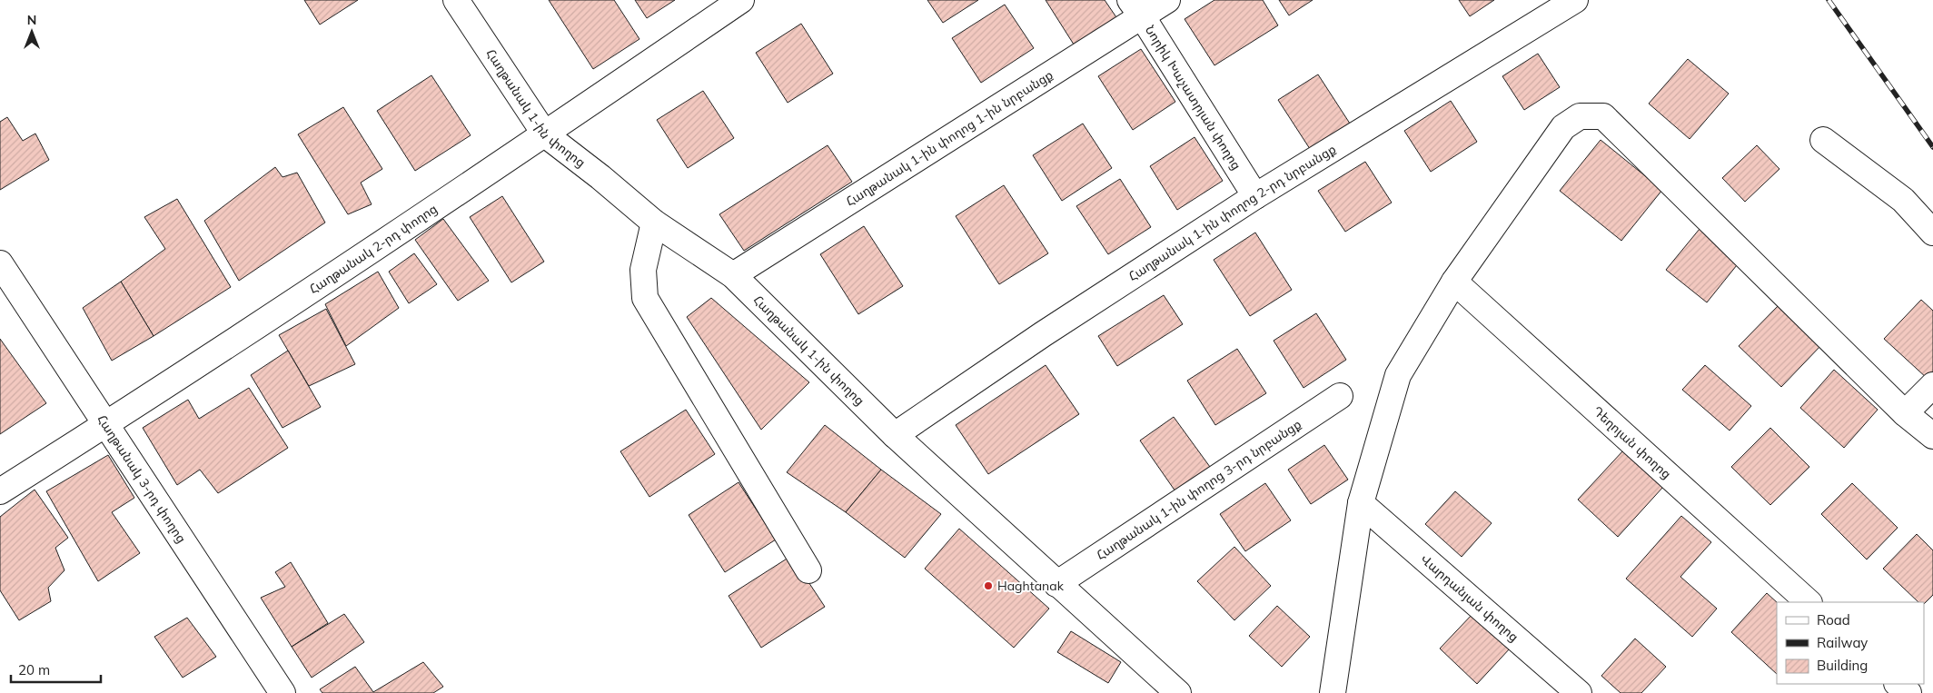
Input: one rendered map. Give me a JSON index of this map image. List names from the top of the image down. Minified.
{"streets":{"street":["Նորիկ Խաչատրյան փողոց","Հաղթանակ 1-ին փողոց","Հաղթանակ 1-ին փողոց 1-ին նրբանցք","Հաղթանակ 1-ին փողոց 2-րդ նրբանցք","Հաղթանակ 2-րդ փողոց","Դեղոյան փողոց","Հաղթանակ 3-րդ փողոց","Հաղթանակ 1-ին փողոց 3-րդ նրբանցք","Վարդանյան փողոց"]},"crossings":[["Նորիկ Խաչատրյան փողոց","Հաղթանակ 1-ին փողոց 1-ին նրբանցք"],["Նորիկ Խաչատրյան փողոց","Հաղթանակ 1-ին փողոց 2-րդ նրբանցք"],["Հաղթանակ 1-ին փողոց","Հաղթանակ 1-ին փողոց 1-ին նրբանցք"],["Հաղթանակ 1-ին փողոց","Հաղթանակ 1-ին փողոց 2-րդ նրբանցք"],["Հաղթանակ 1-ին փողոց","Հաղթանակ 2-րդ փողոց"],["Հաղթանակ 1-ին փողոց","Հաղթանակ 1-ին փողոց 3-րդ նրբանցք"],["Հաղթանակ 2-րդ փողոց","Հաղթանակ 3-րդ փողոց"]],"places":["Haghtanak"],"legend":["Road","Railway","Building"],"scale_bar":"20 m","north":"top"}
